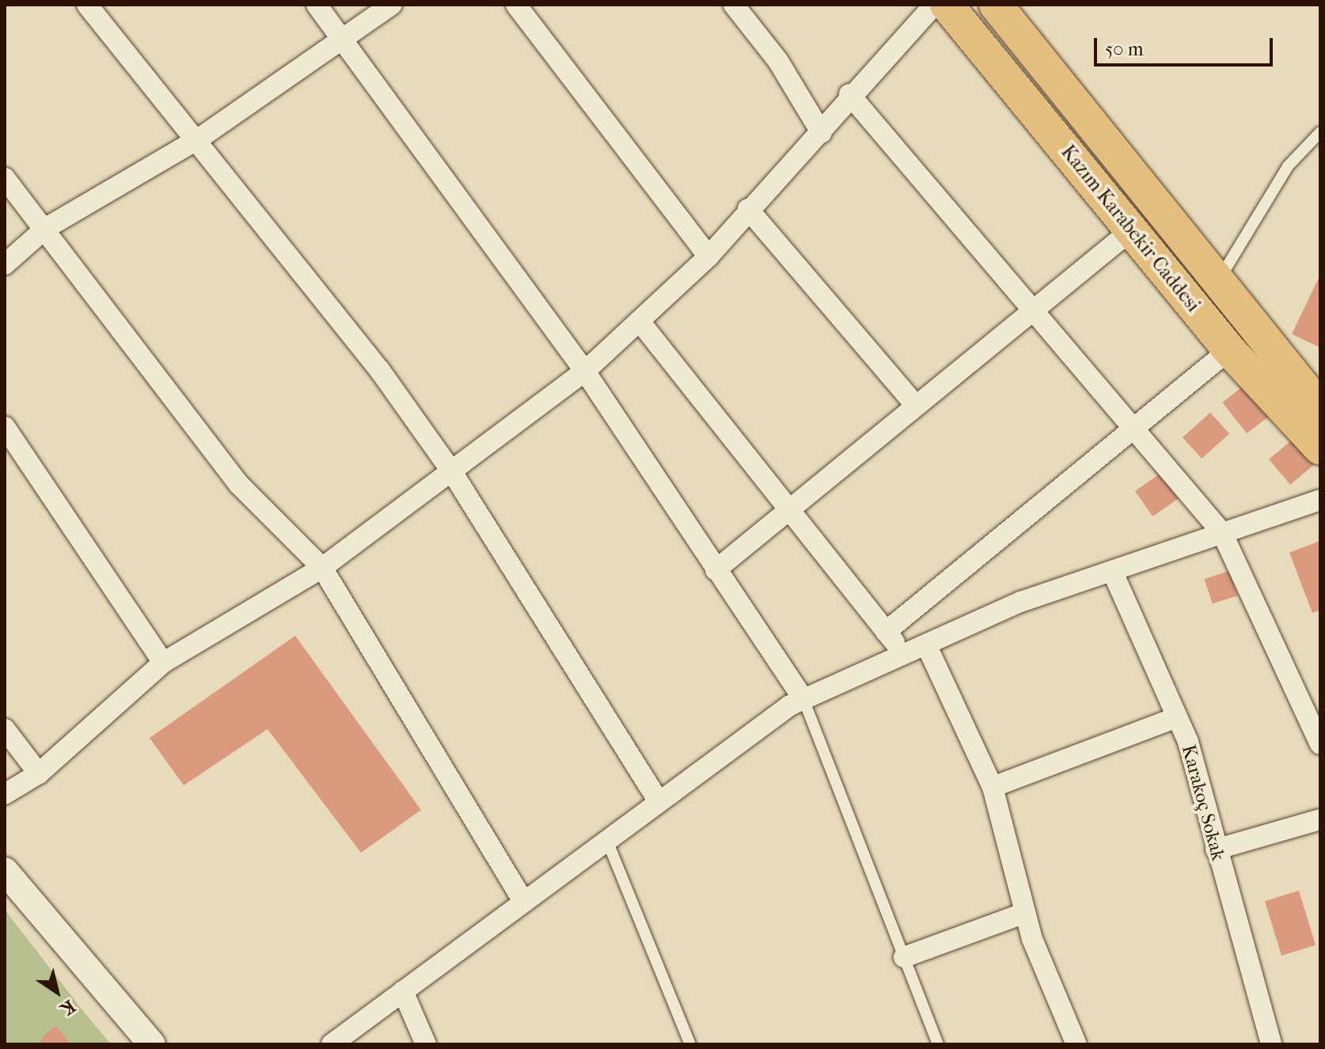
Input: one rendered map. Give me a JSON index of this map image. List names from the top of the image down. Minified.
{"streets":{"main road":["Kazım Karabekir Caddesi"],"street":["Karakoç Sokak"]},"scale_bar":"50 m","north":"bottom right"}
